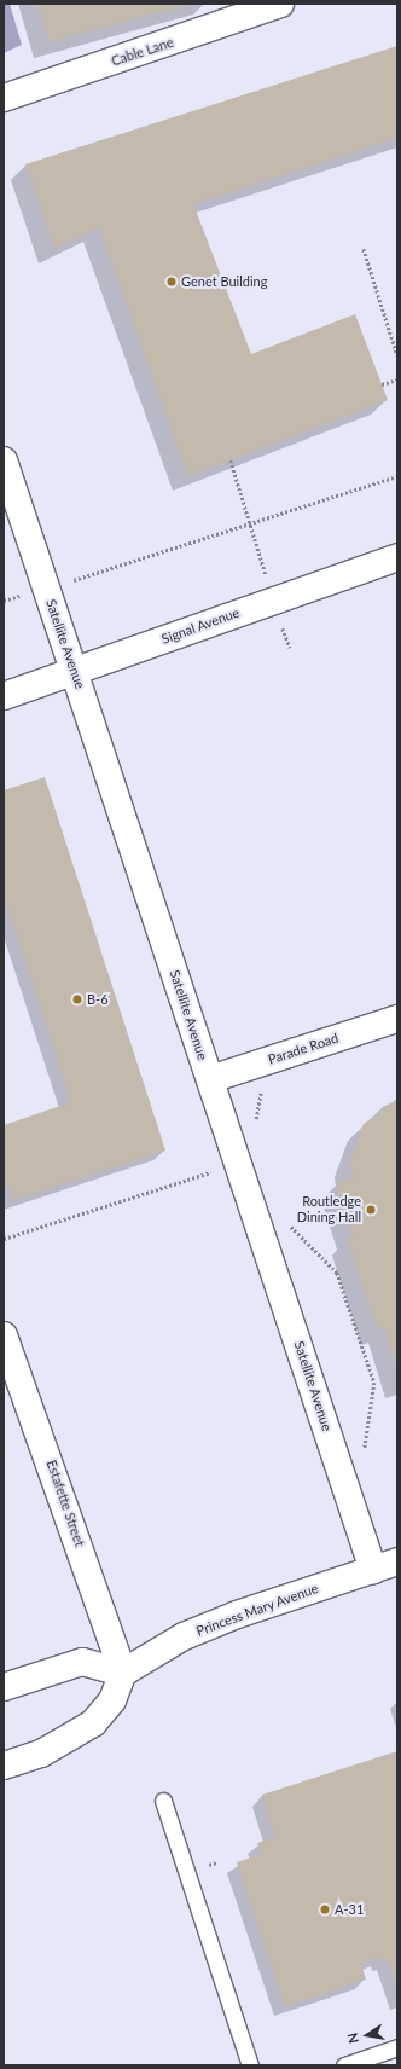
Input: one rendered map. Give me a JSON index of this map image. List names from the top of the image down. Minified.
{"streets":{"street":["Cable Lane","Signal Avenue","Satellite Avenue","Parade Road","Estafette Street","Princess Mary Avenue"]},"crossings":[["Signal Avenue","Satellite Avenue"],["Satellite Avenue","Parade Road"],["Satellite Avenue","Princess Mary Avenue"],["Estafette Street","Princess Mary Avenue"]],"places":["Genet Building","B-6","Routledge Dining Hall","A-31"],"north":"left"}
